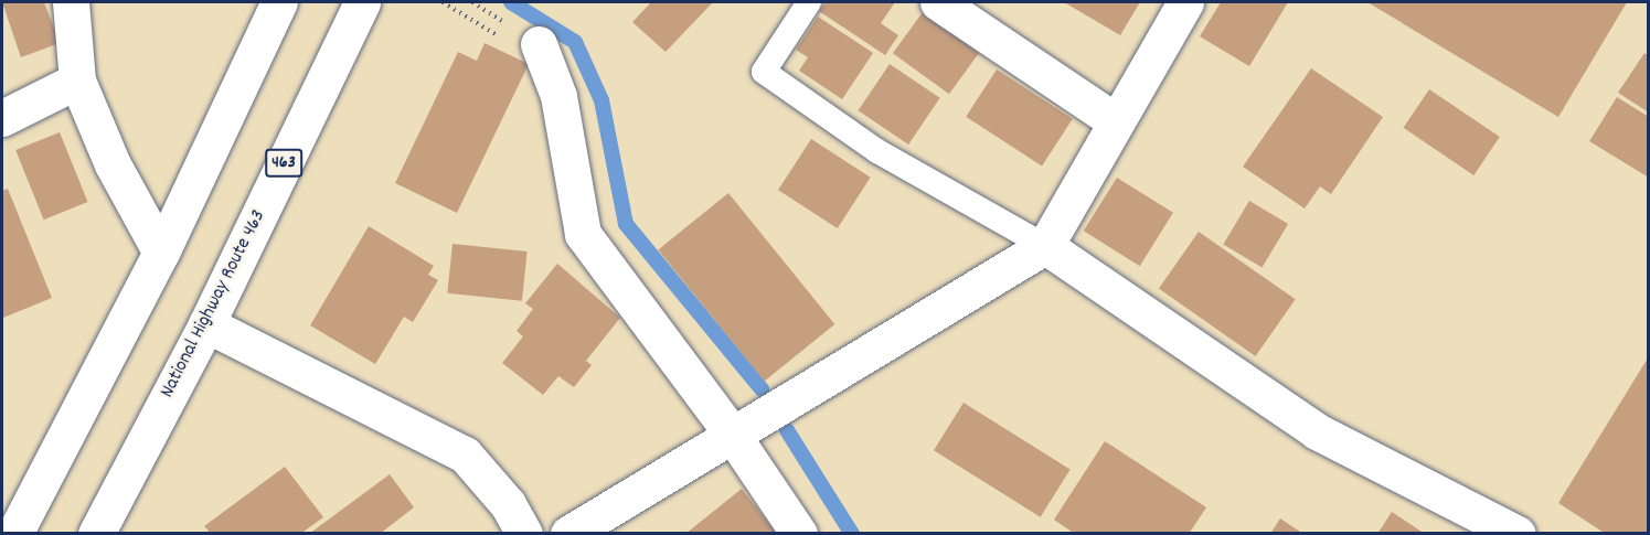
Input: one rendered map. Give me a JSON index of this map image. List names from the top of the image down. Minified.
{"streets":{"main road":["463","National Highway Route 463"]}}
